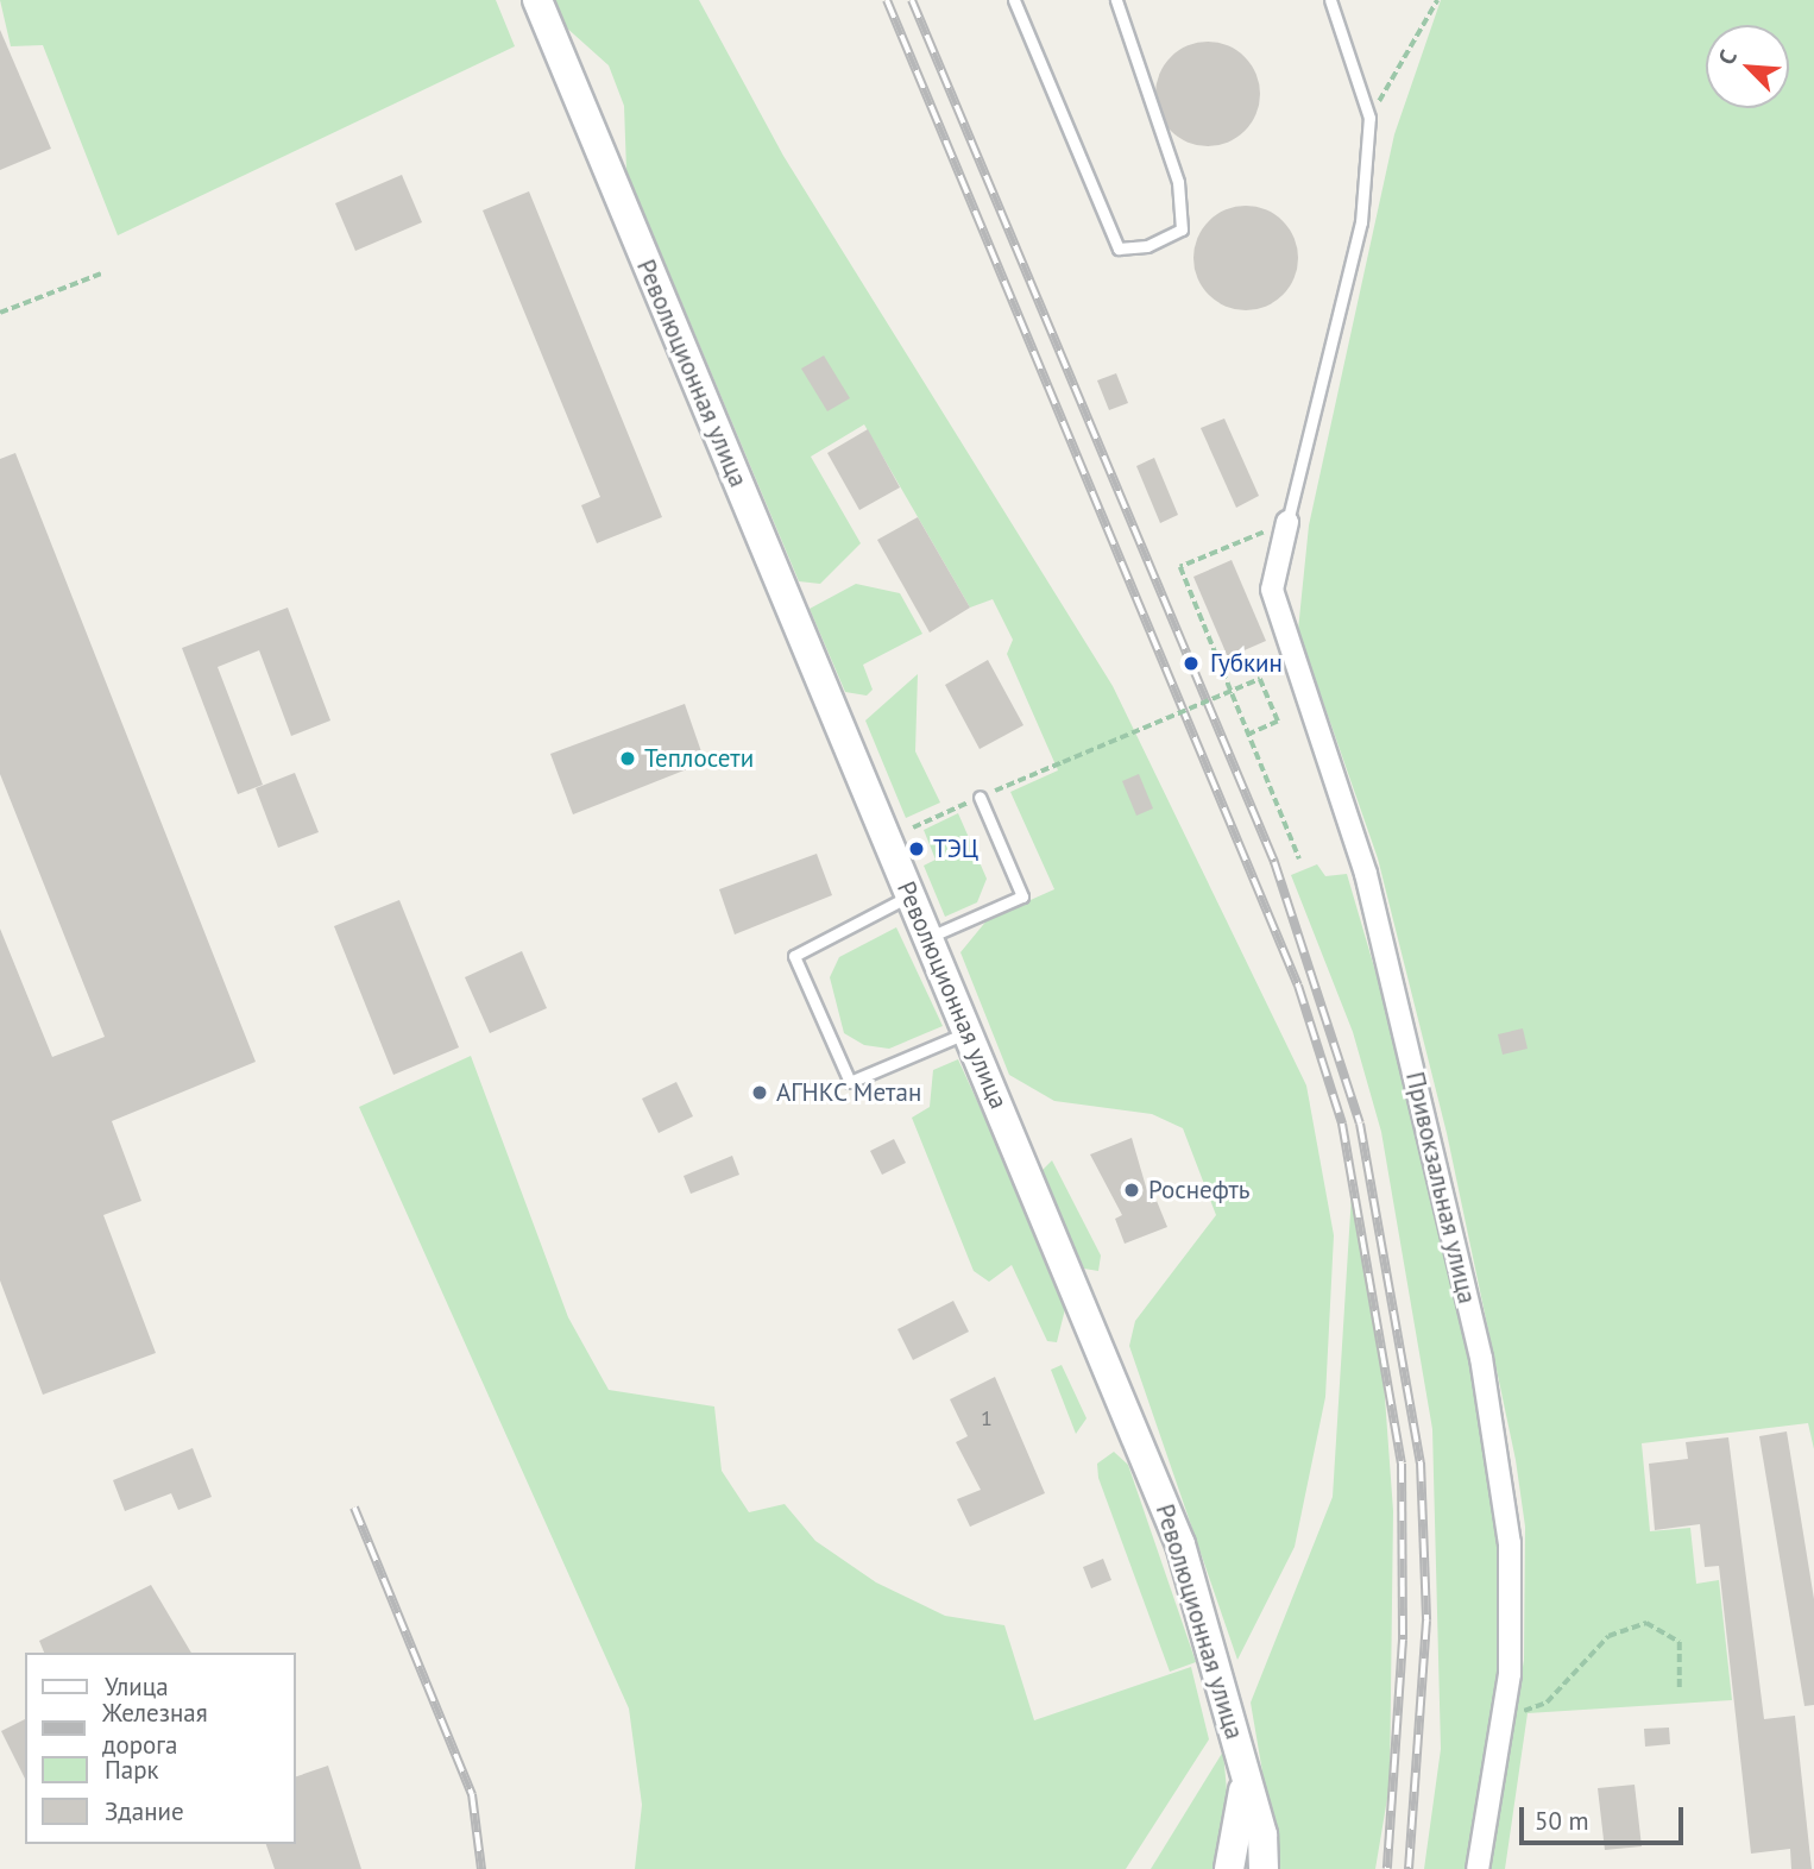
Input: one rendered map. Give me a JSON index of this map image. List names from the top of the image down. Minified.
{"streets":{"street":["Революционная улица","Привокзальная улица"]},"places":["Губкин","Теплосети","ТЭЦ","АГНКС Метан","Роснефть"],"house_numbers":["1"],"legend":["Улица","Железная дорога","Парк","Здание"],"scale_bar":"50 m","north":"top left"}
